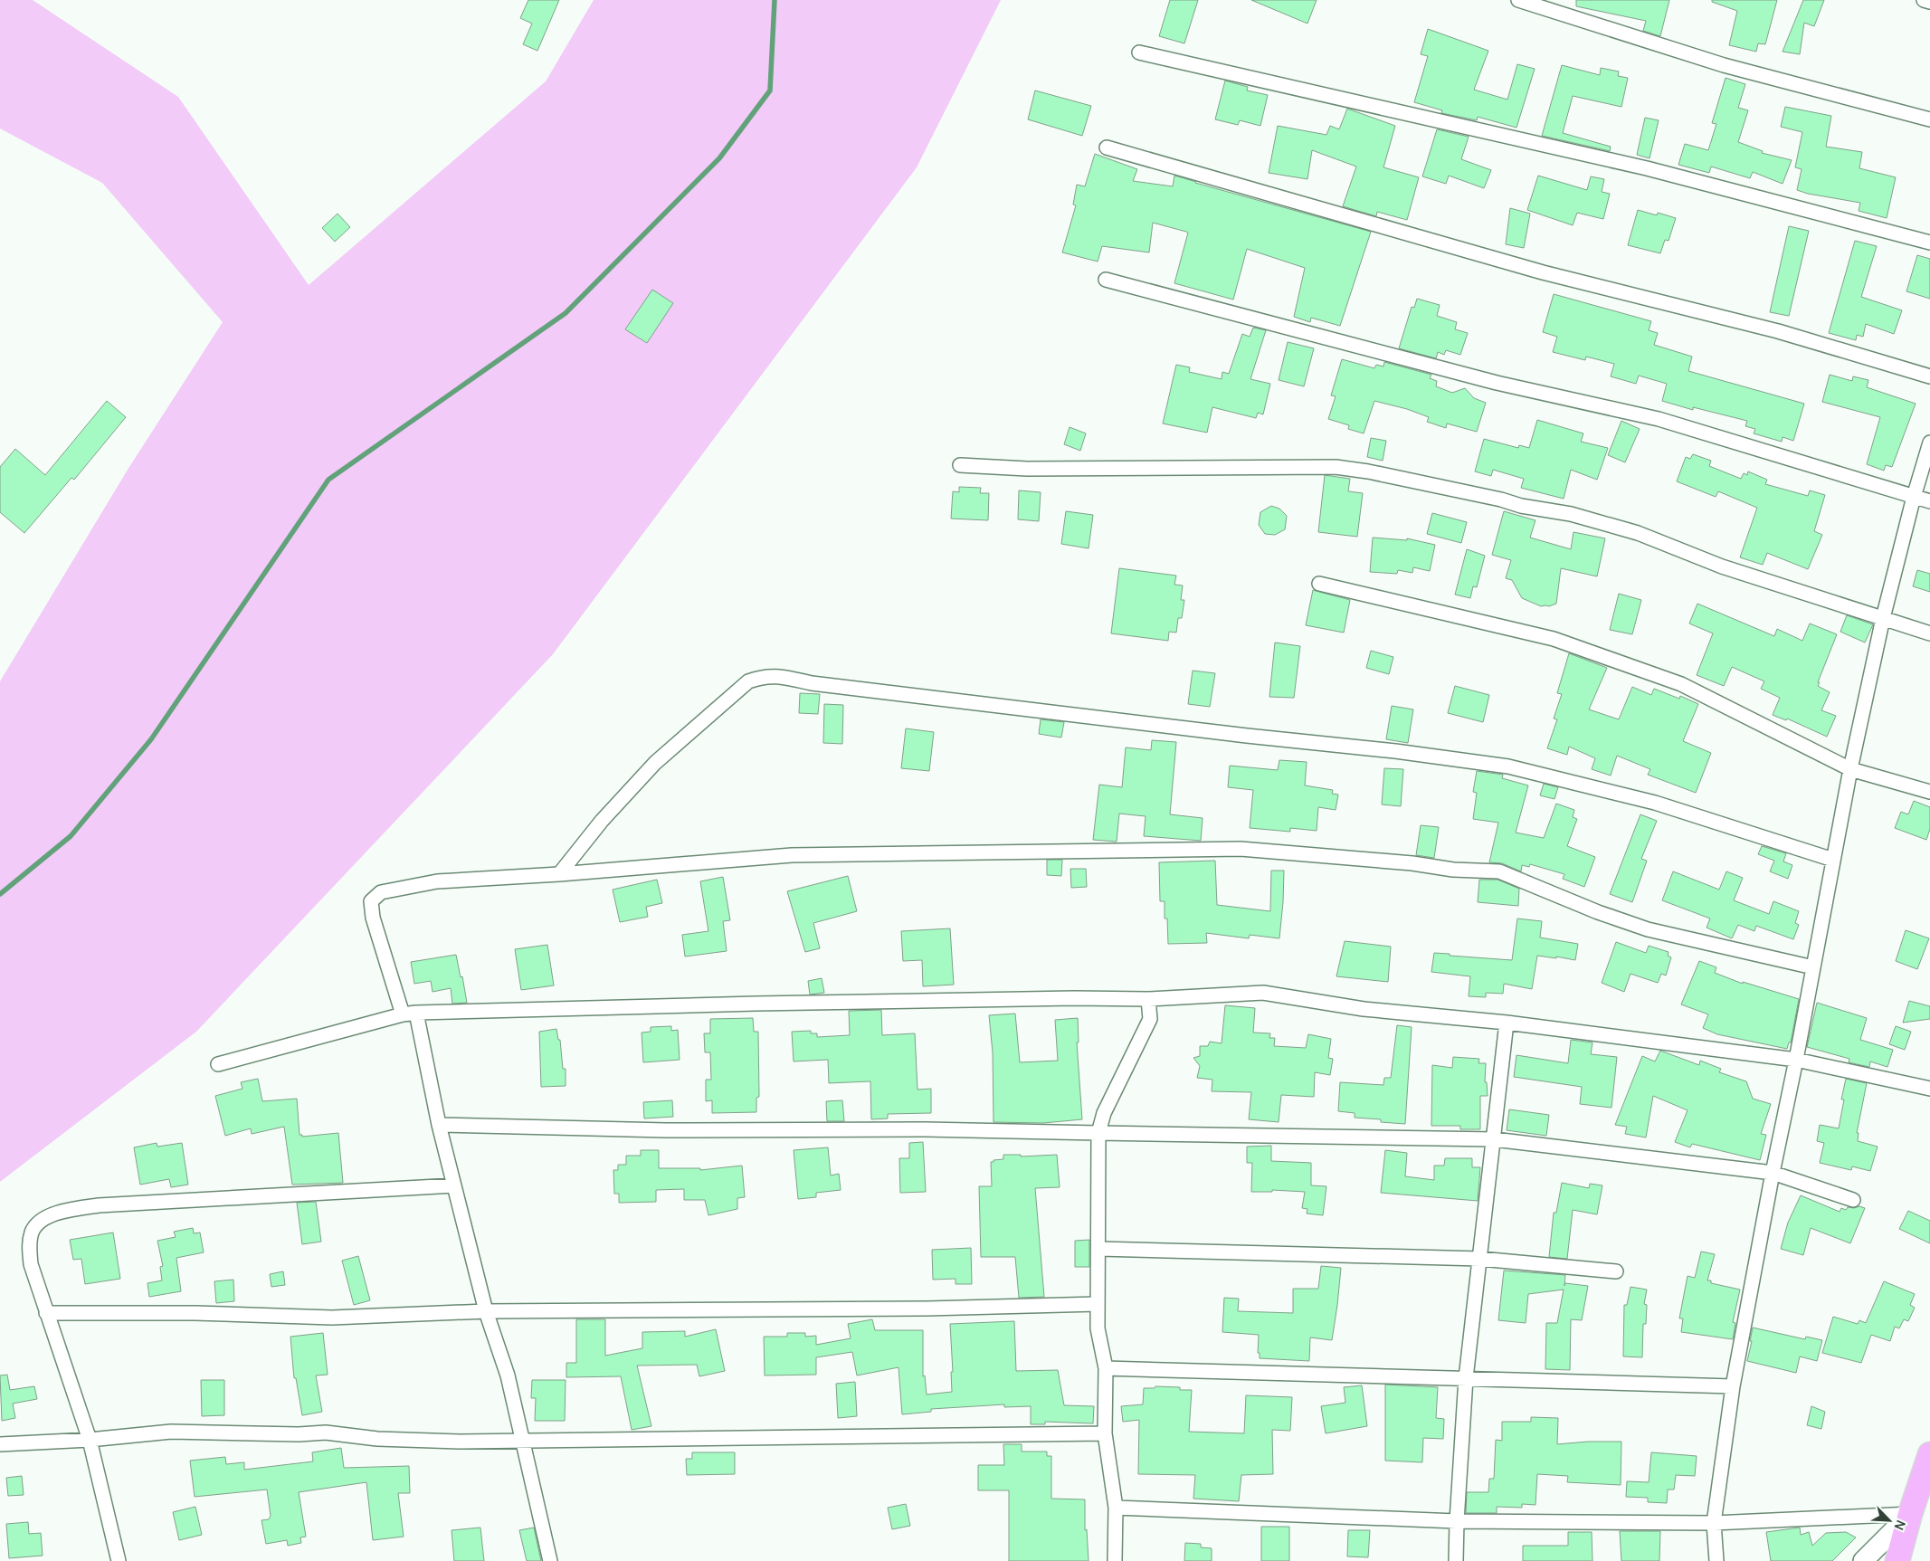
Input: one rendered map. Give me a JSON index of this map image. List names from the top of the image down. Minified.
{"north":"bottom right"}
